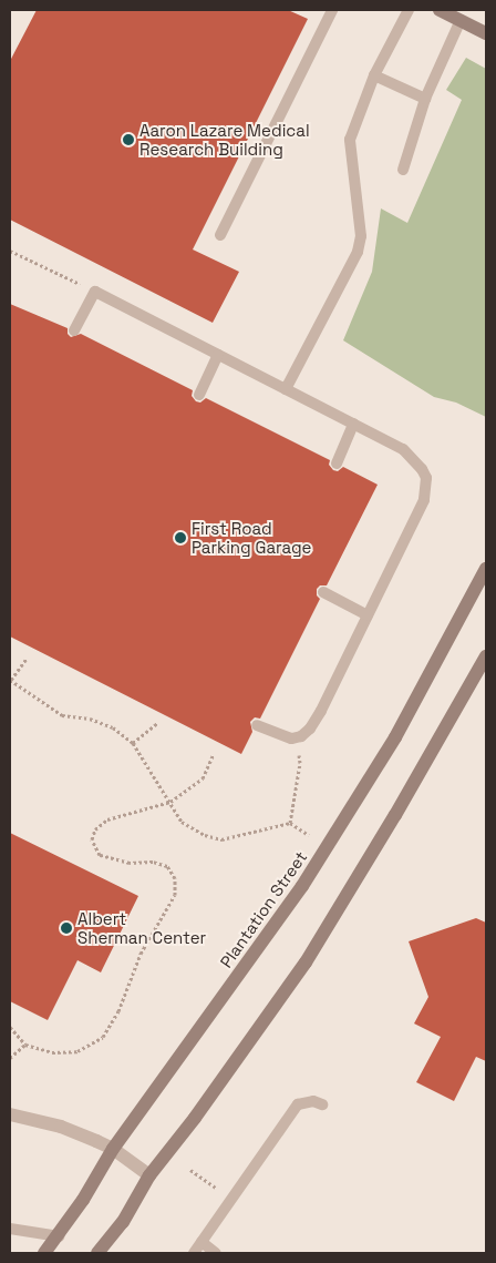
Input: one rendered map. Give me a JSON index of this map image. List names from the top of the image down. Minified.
{"streets":{"main road":["Plantation Street"]},"places":["Aaron Lazare Medical Research Building","First Road Parking Garage","Albert Sherman Center"]}
